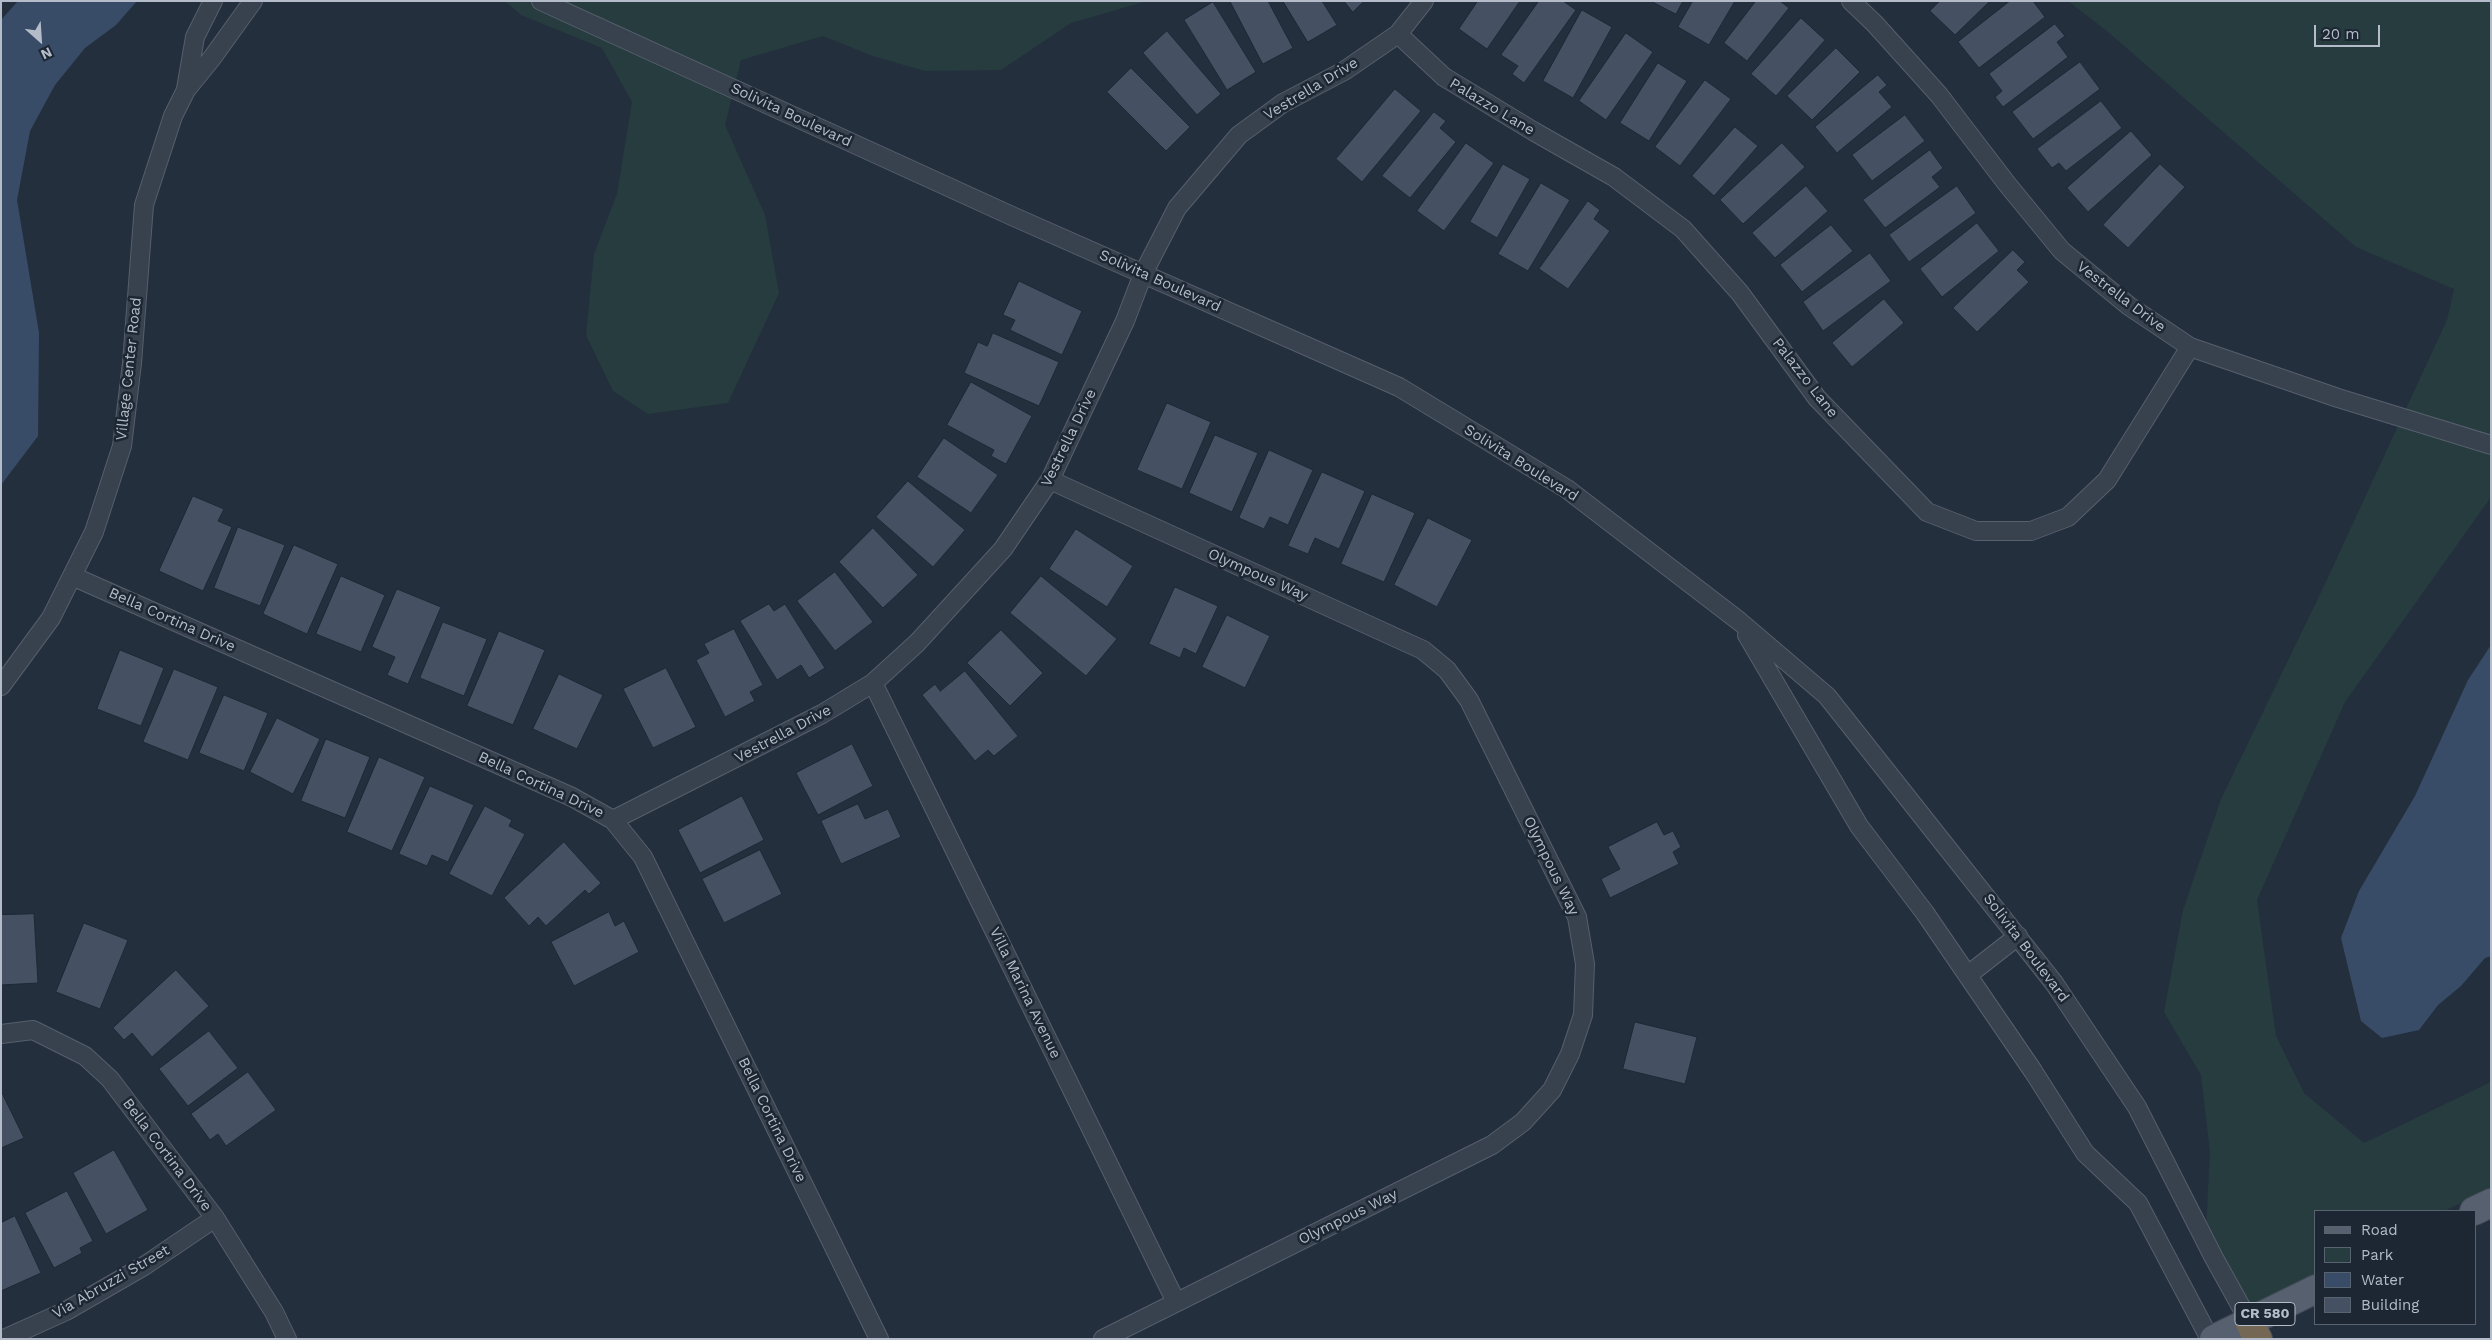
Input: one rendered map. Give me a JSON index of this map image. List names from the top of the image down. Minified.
{"streets":{"main road":["CR 580"],"street":["Vestrella Drive","Palazzo Lane","Solivita Boulevard","Village Center Road","Olympous Way","Bella Cortina Drive","Villa Marina Avenue","Via Abruzzi Street"]},"crossings":[["Vestrella Drive","Palazzo Lane"],["Vestrella Drive","Solivita Boulevard"],["Vestrella Drive","Olympous Way"],["Vestrella Drive","Bella Cortina Drive"],["Vestrella Drive","Villa Marina Avenue"],["Solivita Boulevard","CR 580"],["Village Center Road","Bella Cortina Drive"],["Olympous Way","Villa Marina Avenue"],["Bella Cortina Drive","Via Abruzzi Street"]],"legend":["Road","Park","Water","Building"],"scale_bar":"20 m","north":"bottom right"}
